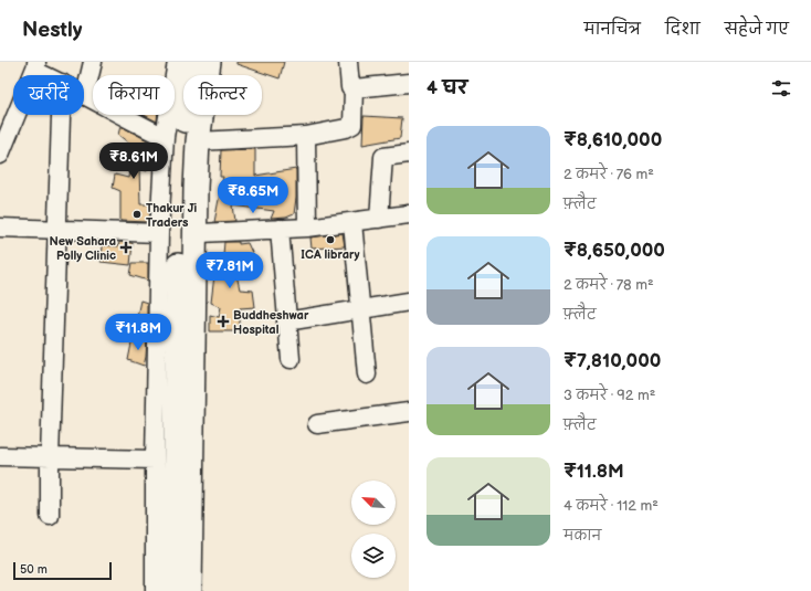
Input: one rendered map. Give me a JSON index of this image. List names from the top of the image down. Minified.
{"places":{"other":["Thakur Ji Traders","ICA library"],"health":["New Sahara Polly Clinic","Buddheshwar Hospital"]},"scale_bar":"50 m","north":"top left","page":{"header":"Nestly","nav":["मानचित्र","दिशा","सहेजे गए"],"heading":"4 घर","chip":["खरीदें","किराया","फ़िल्टर"],"list":[{"name":"₹8,610,000","note":"2 कमरे · 76 m² · फ़्लैट"},{"name":"₹8,650,000","note":"2 कमरे · 78 m² · फ़्लैट"},{"name":"₹7,810,000","note":"3 कमरे · 92 m² · फ़्लैट"},{"name":"₹11.8M","note":"4 कमरे · 112 m² · मकान"}],"price":["₹8.61M","₹8.65M","₹7.81M","₹11.8M"],"scale":"50 m"}}
